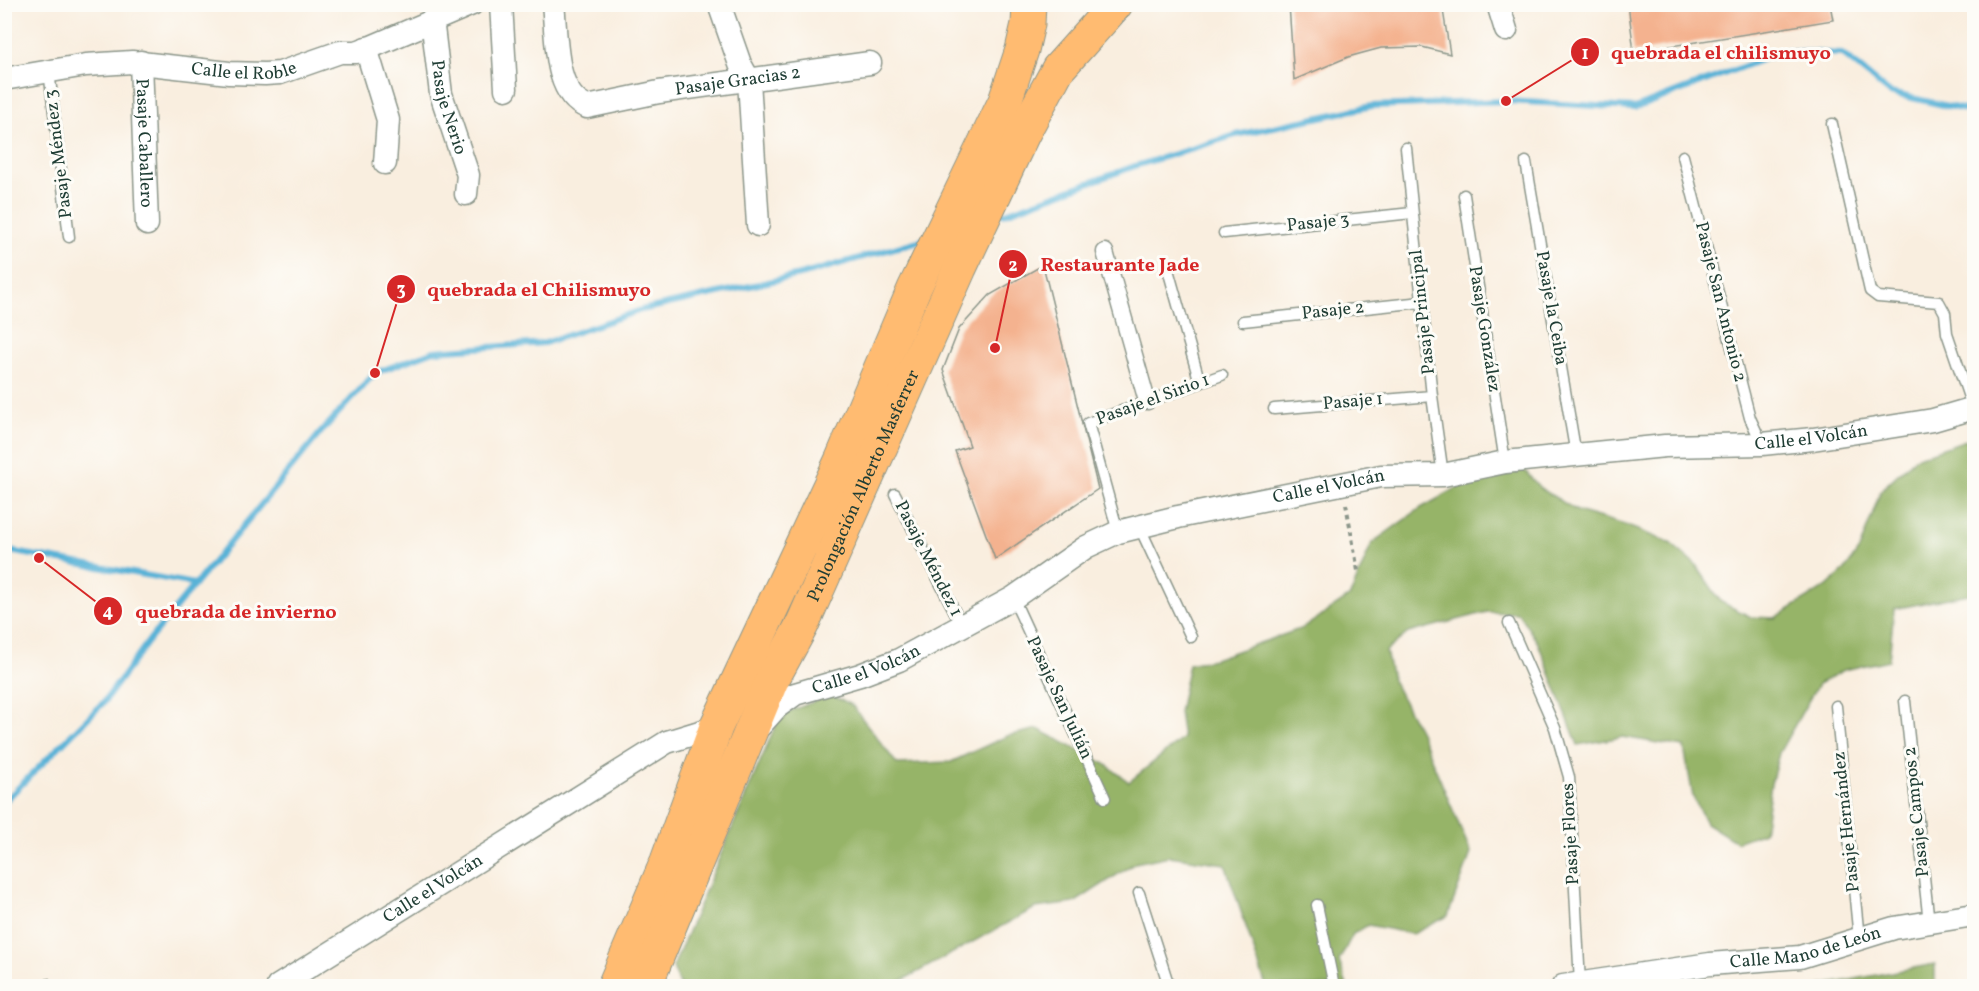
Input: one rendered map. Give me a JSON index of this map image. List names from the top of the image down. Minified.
{"streets":{"main road":["Prolongación Alberto Masferrer"],"street":["Calle el Roble","Pasaje Gracias 2","Pasaje Nerio","Pasaje Caballero","Calle el Volcán","Calle Mano de León"],"lane":["Pasaje Méndez 3","Pasaje 3","Pasaje San Antonio 2","Pasaje la Ceiba","Pasaje 2","Pasaje Principal","Pasaje González","Pasaje el Sirio 1","Pasaje 1","Pasaje Méndez 1","Pasaje San Julián","Pasaje Campos 2","Pasaje Hernández","Pasaje Flores"]},"crossings":[["Calle el Roble","Pasaje Nerio"],["Calle el Roble","Pasaje Caballero"],["Calle el Roble","Pasaje Méndez 3"],["Pasaje 3","Pasaje Principal"],["Pasaje San Antonio 2","Calle el Volcán"],["Pasaje la Ceiba","Calle el Volcán"],["Pasaje 2","Pasaje Principal"],["Pasaje Principal","Pasaje 1"],["Pasaje Principal","Calle el Volcán"],["Pasaje González","Calle el Volcán"],["Pasaje el Sirio 1","Calle el Volcán"],["Calle el Volcán","Prolongación Alberto Masferrer"],["Calle el Volcán","Pasaje Méndez 1"],["Calle el Volcán","Pasaje San Julián"],["Pasaje Campos 2","Calle Mano de León"],["Pasaje Hernández","Calle Mano de León"],["Pasaje Flores","Calle Mano de León"]],"places":["quebrada el chilismuyo","Restaurante Jade","quebrada el Chilismuyo","quebrada de invierno"]}
